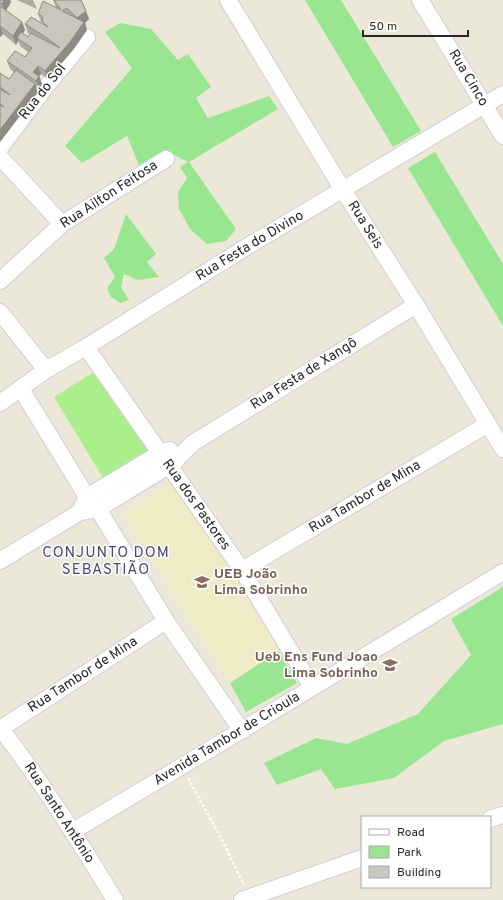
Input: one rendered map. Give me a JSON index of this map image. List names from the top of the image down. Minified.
{"streets":{"street":["Rua Cinco","Rua do Sol","Rua Ailton Feitosa","Rua Seis","Rua Festa do Divino","Rua Festa de Xangô","Rua Tambor de Mina","Rua dos Pastores","Avenida Tambor de Crioula","Rua Santo Antônio"]},"crossings":[["Rua Cinco","Rua Festa do Divino"],["Rua Seis","Rua Festa do Divino"],["Rua Seis","Rua Festa de Xangô"],["Rua Seis","Rua Tambor de Mina"],["Rua Festa do Divino","Rua dos Pastores"],["Rua Festa de Xangô","Rua dos Pastores"],["Rua Tambor de Mina","Rua dos Pastores"],["Rua Tambor de Mina","Rua Santo Antônio"],["Rua dos Pastores","Avenida Tambor de Crioula"],["Avenida Tambor de Crioula","Rua Santo Antônio"]],"districts":["CONJUNTO DOM SEBASTIÃO"],"places":{"school or university":["UEB João Lima Sobrinho","Ueb Ens Fund Joao Lima Sobrinho"]},"legend":["Road","Park","Building"],"scale_bar":"50 m"}
